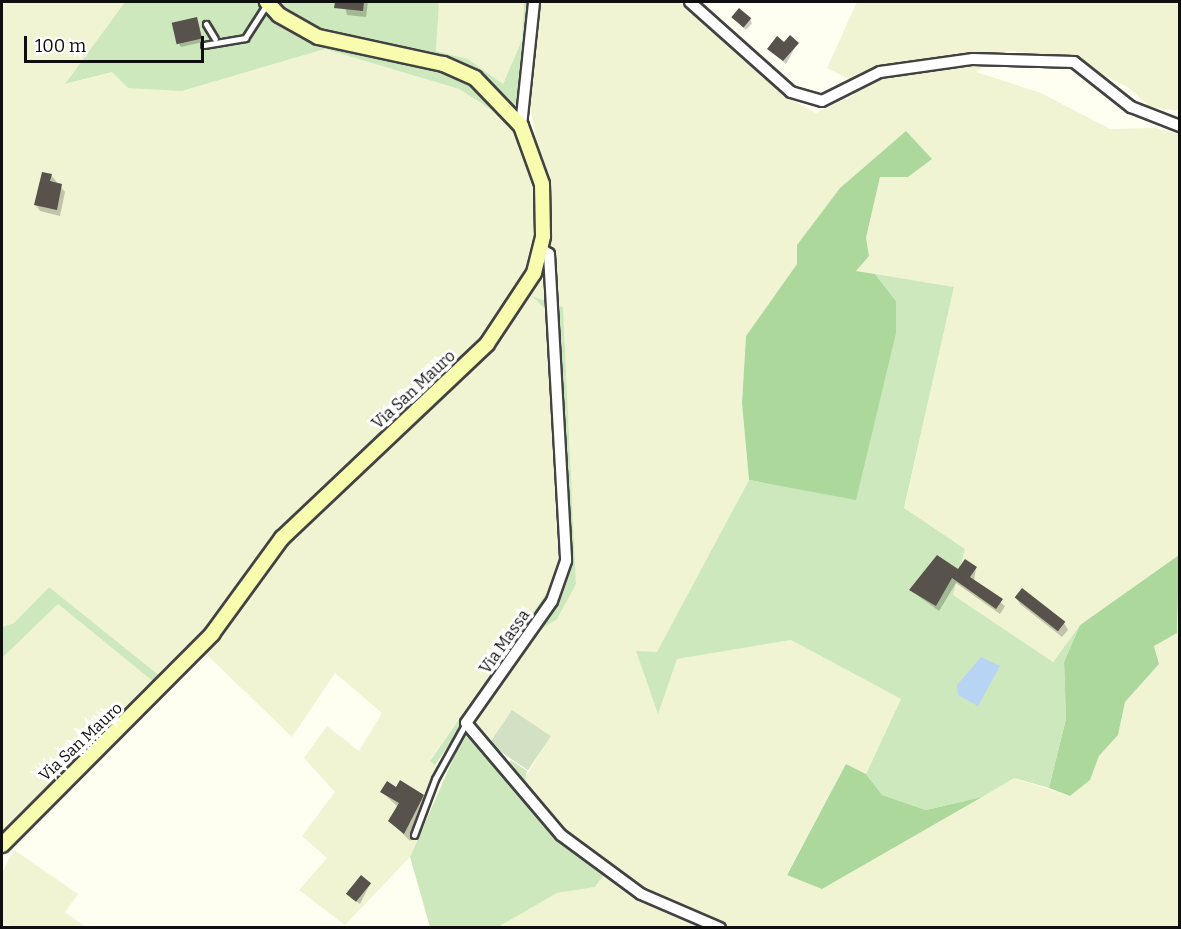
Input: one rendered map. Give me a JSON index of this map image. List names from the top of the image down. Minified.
{"streets":{"main road":["Via San Mauro"],"street":["Via Massa"]},"crossings":[["Via San Mauro","Via Massa"]],"scale_bar":"100 m"}
